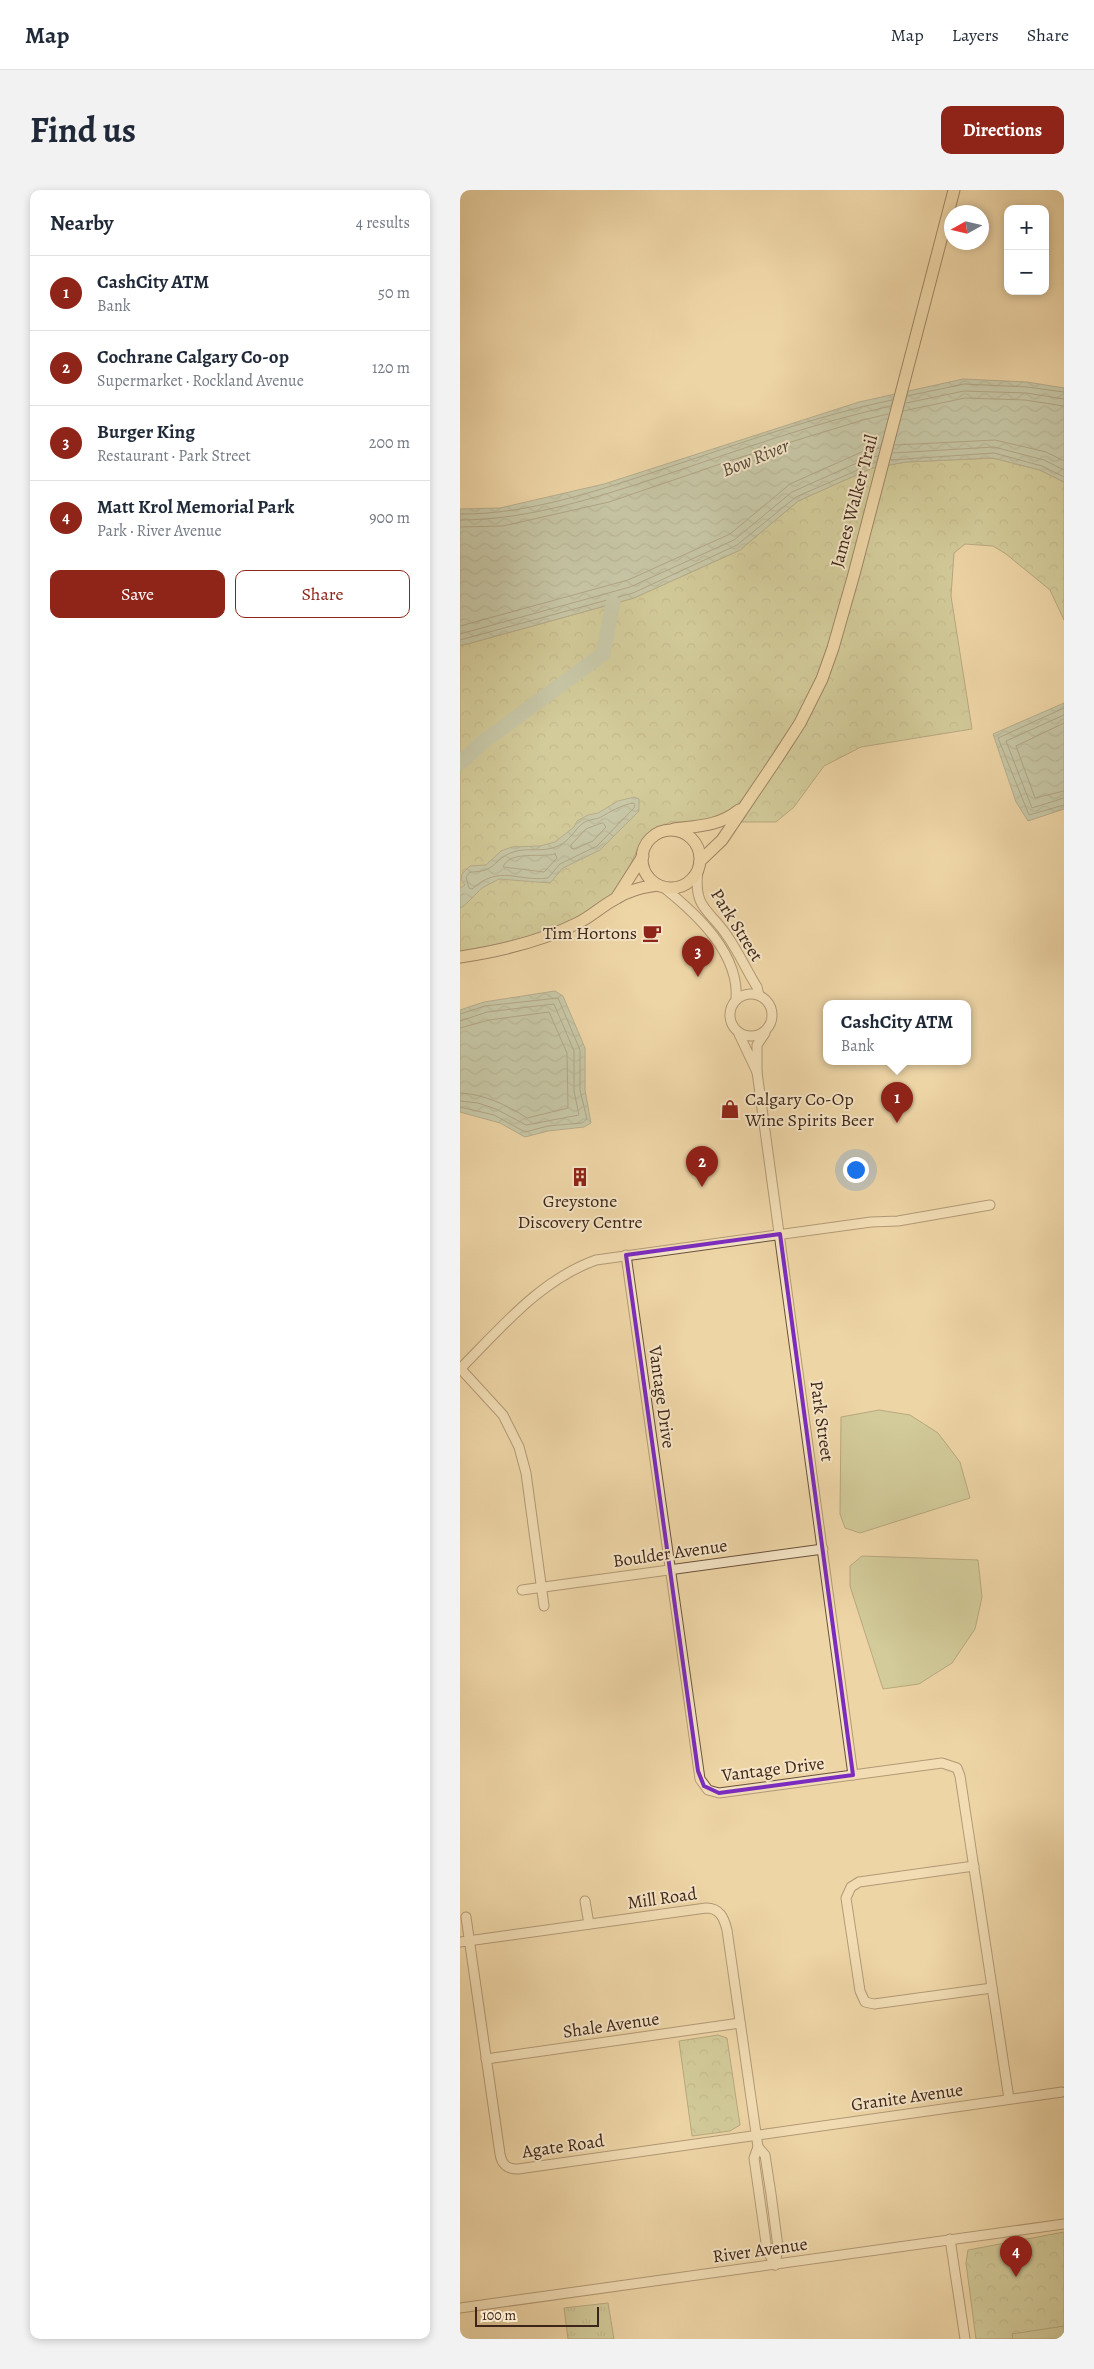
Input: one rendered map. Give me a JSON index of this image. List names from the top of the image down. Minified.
{"streets":{"main road":["James Walker Trail"],"street":["Park Street","Vantage Drive","Boulder Avenue","Mill Road","Shale Avenue","Granite Avenue","Agate Road","River Avenue"]},"crossings":[["James Walker Trail","Park Street"],["Park Street","Vantage Drive"],["Park Street","Boulder Avenue"],["Vantage Drive","Boulder Avenue"],["Vantage Drive","Granite Avenue"],["Mill Road","Shale Avenue"],["Mill Road","Granite Avenue"],["Mill Road","Agate Road"],["Mill Road","River Avenue"],["Shale Avenue","Agate Road"],["Granite Avenue","Agate Road"]],"water":["Bow River"],"places":{"cafe":["Tim Hortons"],"shop":["Calgary Co-Op Wine Spirits Beer"],"building":["Greystone Discovery Centre"]},"scale_bar":"100 m","north":"left","page":{"header":"Map","nav":["Map","Layers","Share"],"title":"Find us","buttons":["Directions",["Save","Share"]],"heading":["Nearby","4 results"],"map_buttons":["+","−"],"list":[{"mark":"1","name":"CashCity ATM","note":"Bank","value":"50 m"},{"mark":"2","name":"Cochrane Calgary Co-op","note":"Supermarket · Rockland Avenue","value":"120 m"},{"mark":"3","name":"Burger King","note":"Restaurant · Park Street","value":"200 m"},{"mark":"4","name":"Matt Krol Memorial Park","note":"Park · River Avenue","value":"900 m"}],"pins":["3","1","2","4"],"popup":["CashCity ATM","Bank"],"scale":"100 m"}}
